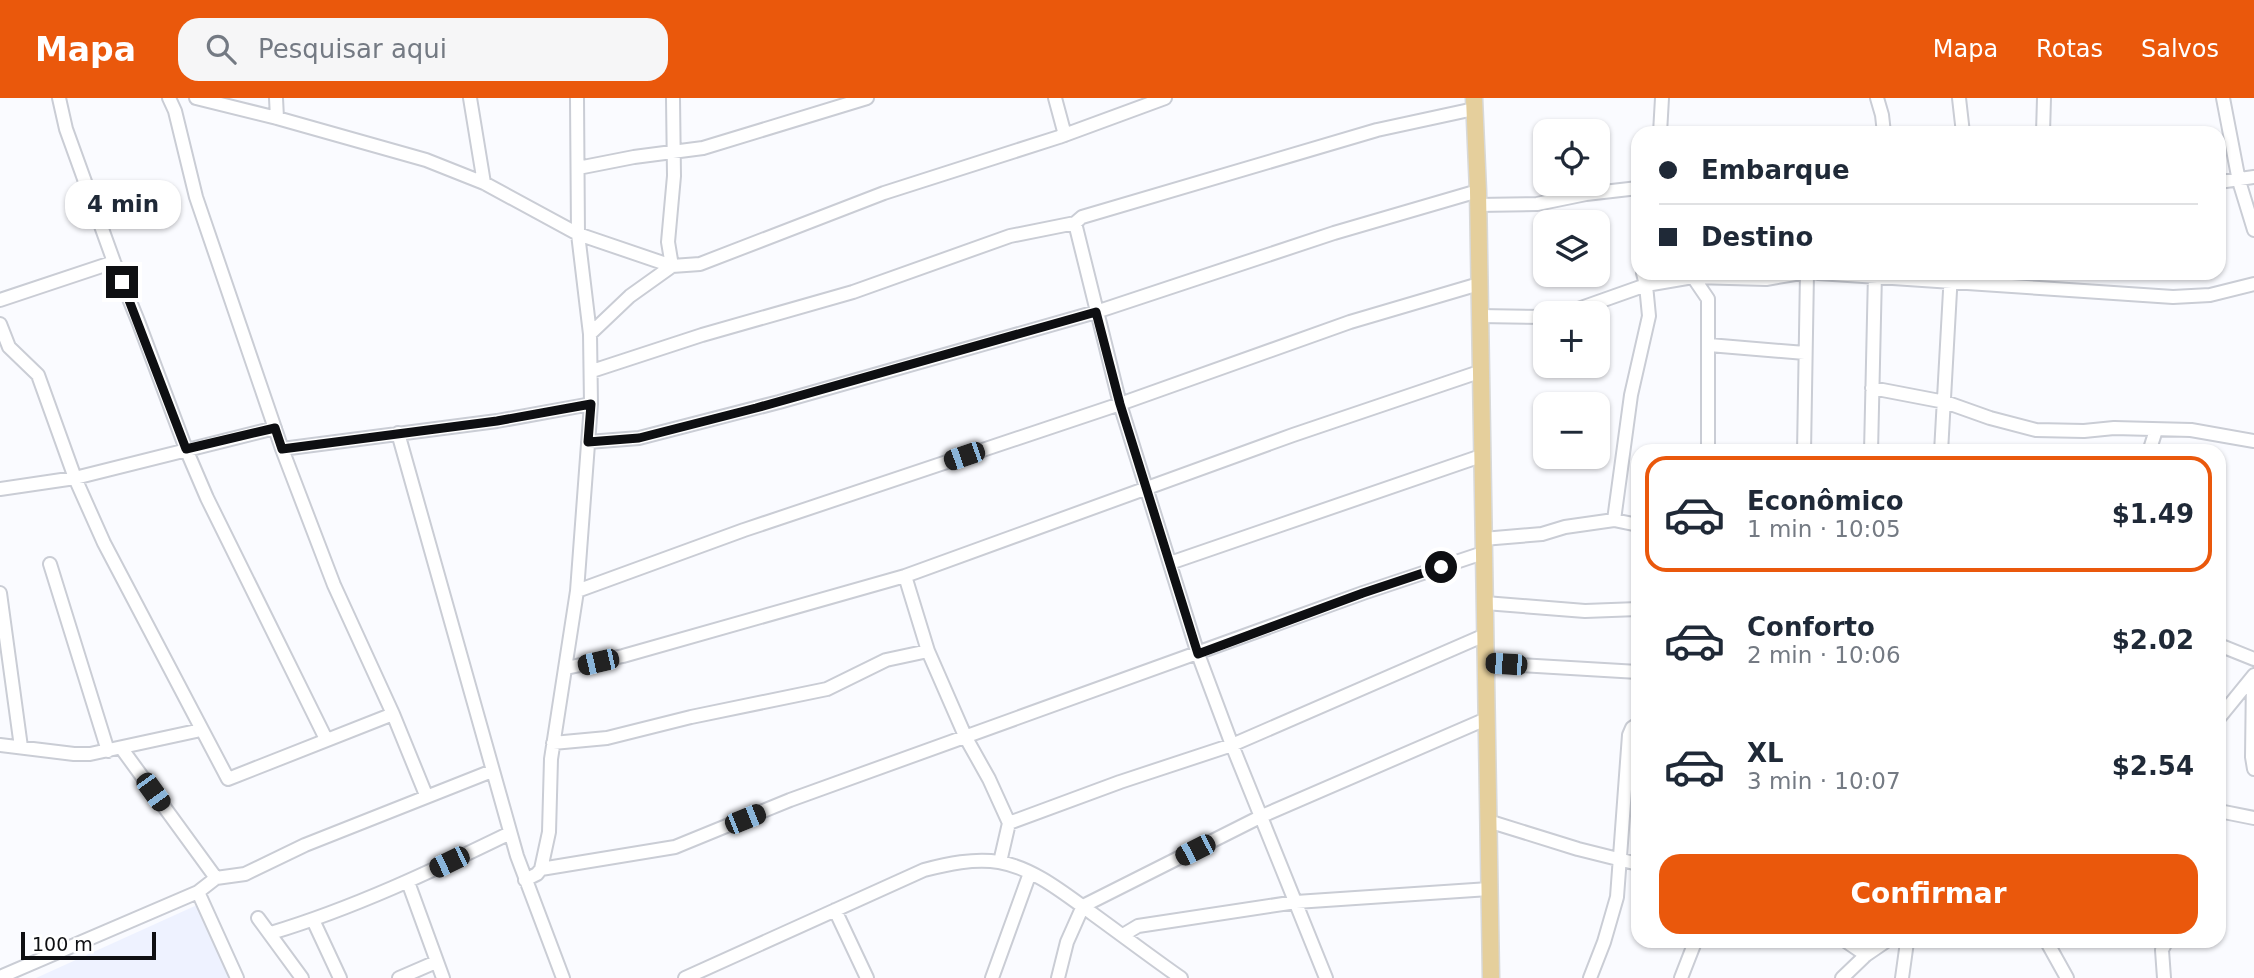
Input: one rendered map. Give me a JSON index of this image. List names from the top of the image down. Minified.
{"scale_bar":"100 m","page":{"header":"Mapa","search":"Pesquisar aqui","nav":["Mapa","Rotas","Salvos"],"map_buttons":["+","−"],"banner":["Embarque","Destino"],"bubble":"4 min","list":[{"name":"Econômico","note":"1 min · 10:05","value":"$1.49"},{"name":"Conforto","note":"2 min · 10:06","value":"$2.02"},{"name":"XL","note":"3 min · 10:07","value":"$2.54"}],"buttons":"Confirmar","scale":"100 m"}}
